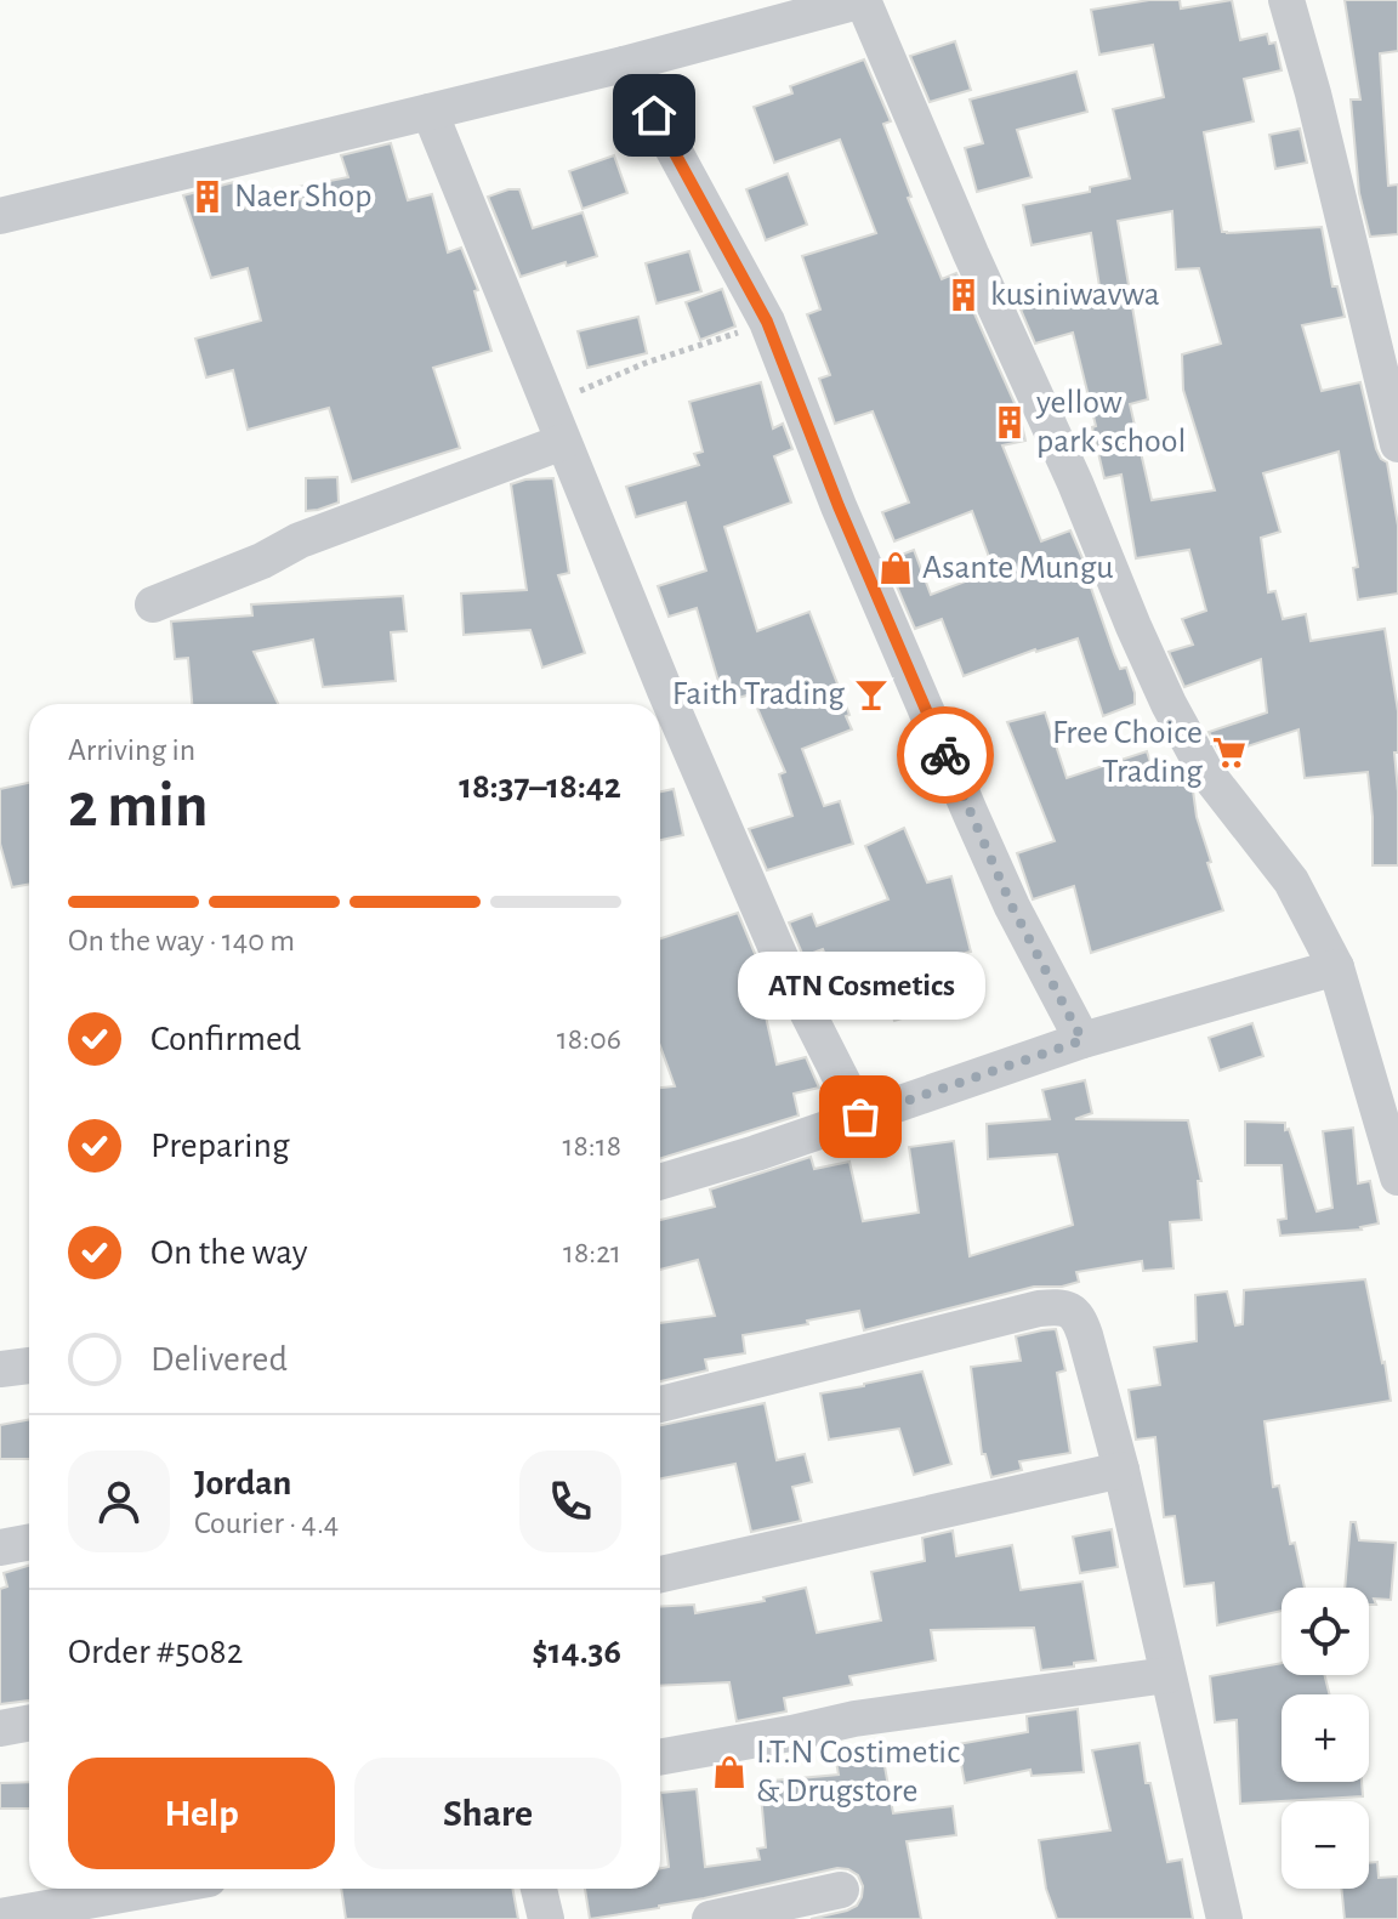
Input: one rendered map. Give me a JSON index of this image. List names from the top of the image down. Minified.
{"places":{"building":["Naer Shop","kusiniwavwa","yellow park school"],"shop":["Asante Mungu","I.T.N Costimetic & Drugstore"],"bar":["Faith Trading"],"supermarket":["Free Choice Trading"],"other":["ATN Cosmetics"]},"page":{"heading":["2 min","Arriving in","18:37–18:42"],"panel":["Jordan","Courier · 4.4","Order #5082","$14.36"],"bar":"On the way · 140 m","bubble":"ATN Cosmetics","list":[["Confirmed","18:06"],["Preparing","18:18"],["On the way","18:21"],"Delivered"],"map_buttons":["+","−"],"buttons":["Help","Share"]}}
